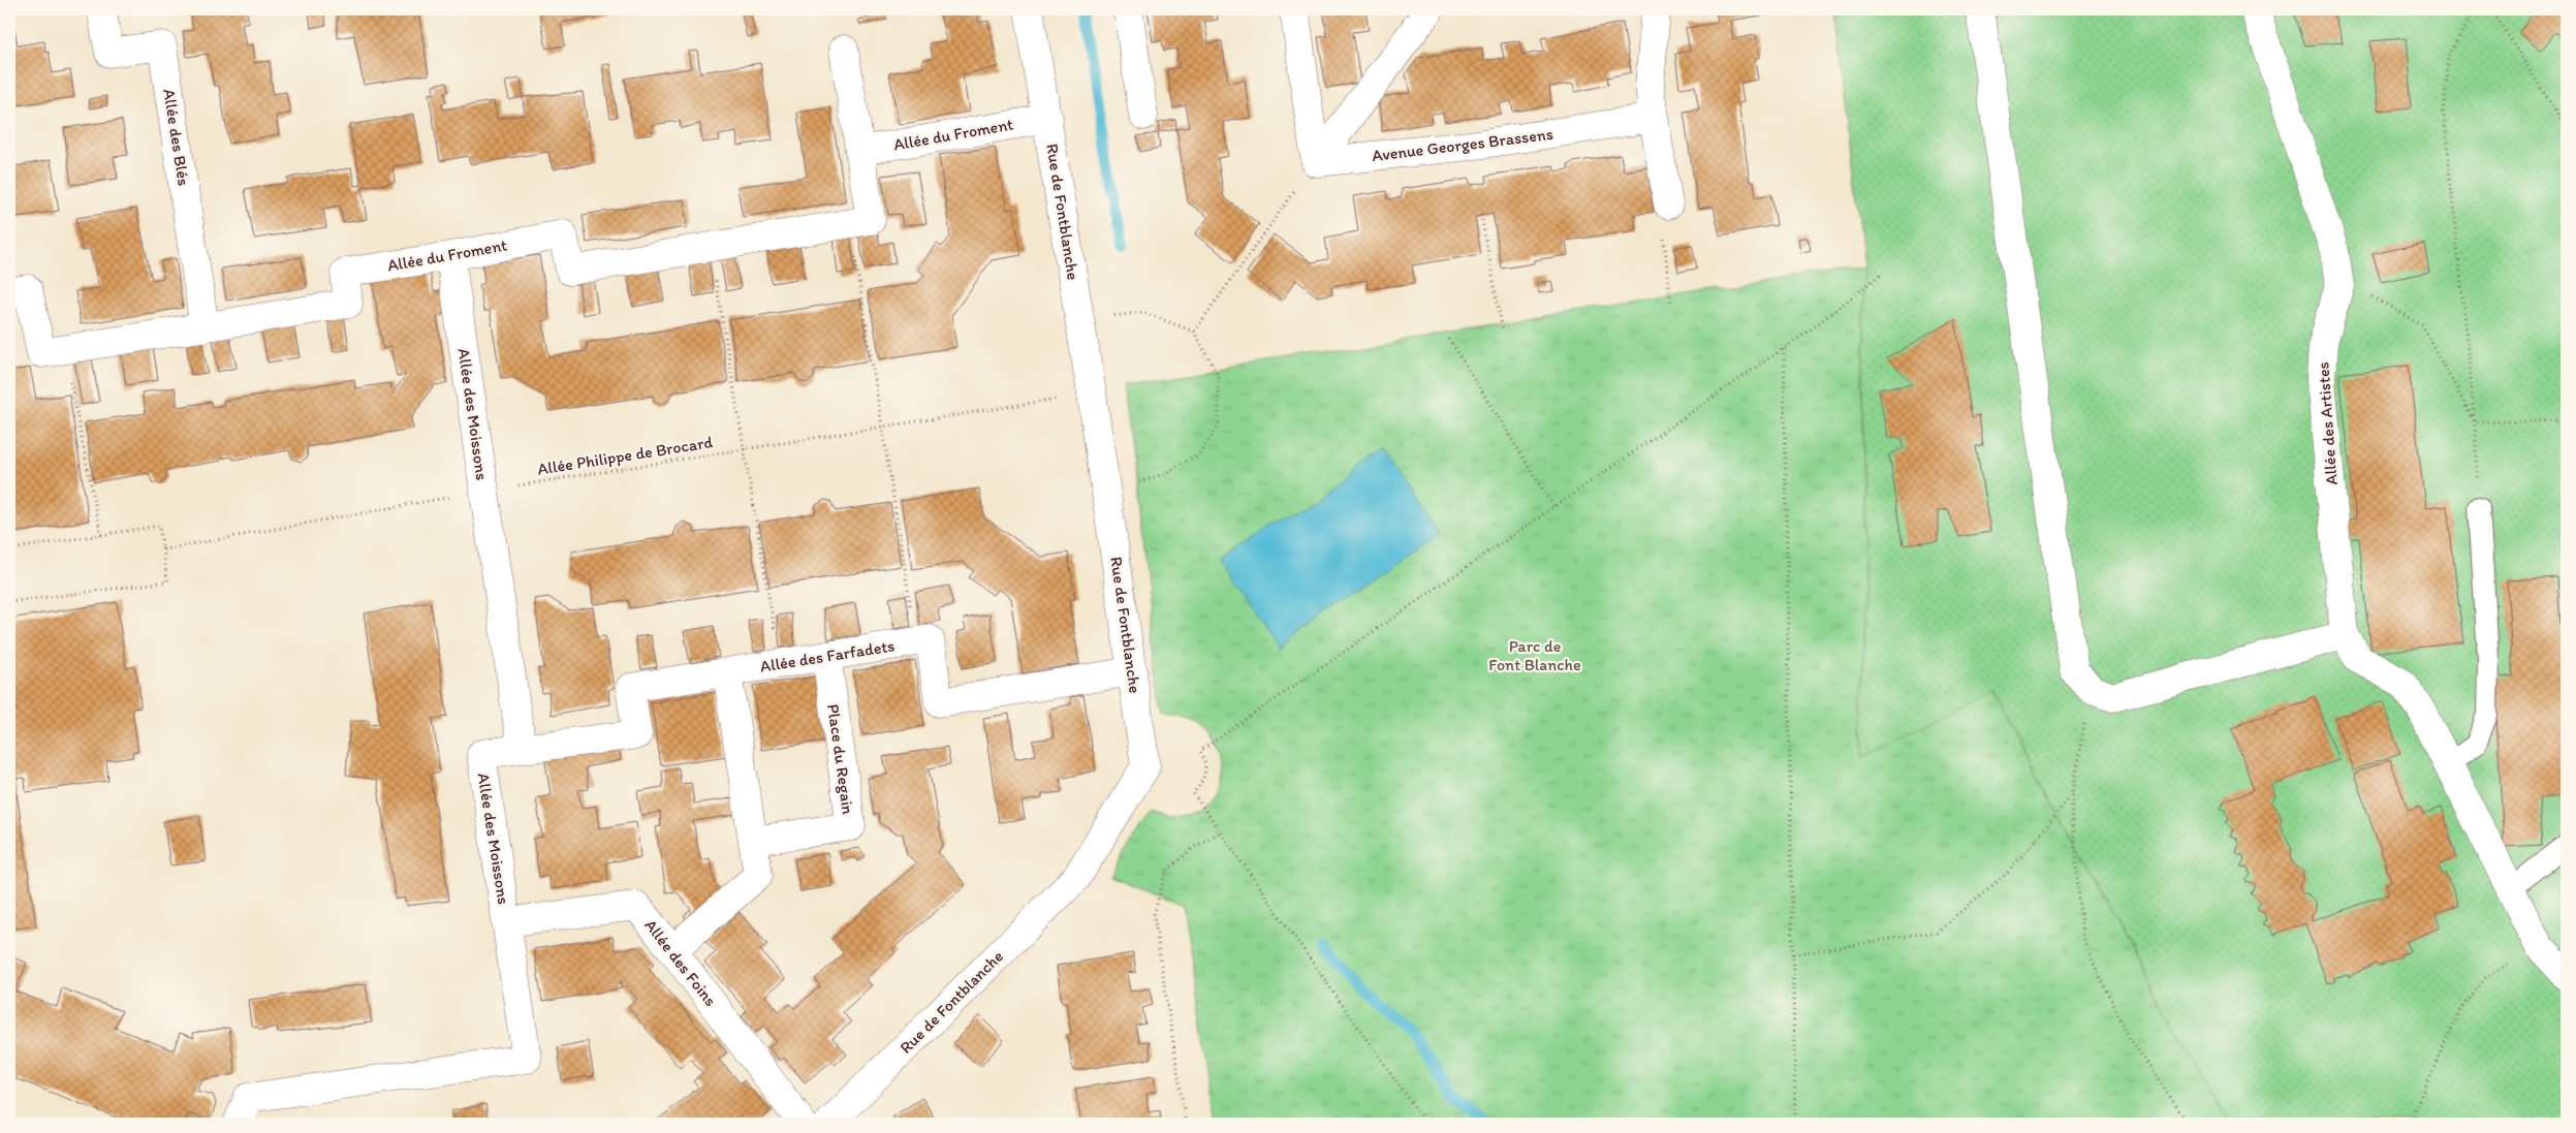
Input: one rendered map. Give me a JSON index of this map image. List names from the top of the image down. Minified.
{"streets":{"street":["Allée du Froment","Allée des Blés","Avenue Georges Brassens","Rue de Fontblanche","Allée des Moissons","Allée des Artistes","Allée des Farfadets","Place du Regain","Allée des Foins"],"path":["Allée Philippe de Brocard"]},"crossings":[["Allée du Froment","Allée des Blés"],["Allée du Froment","Rue de Fontblanche"],["Allée du Froment","Allée des Moissons"],["Rue de Fontblanche","Allée Philippe de Brocard"],["Rue de Fontblanche","Allée des Farfadets"],["Allée des Moissons","Allée Philippe de Brocard"],["Allée des Moissons","Allée des Farfadets"],["Allée des Moissons","Allée des Foins"],["Allée des Farfadets","Place du Regain"]],"parks":["Parc de Font Blanche"]}
